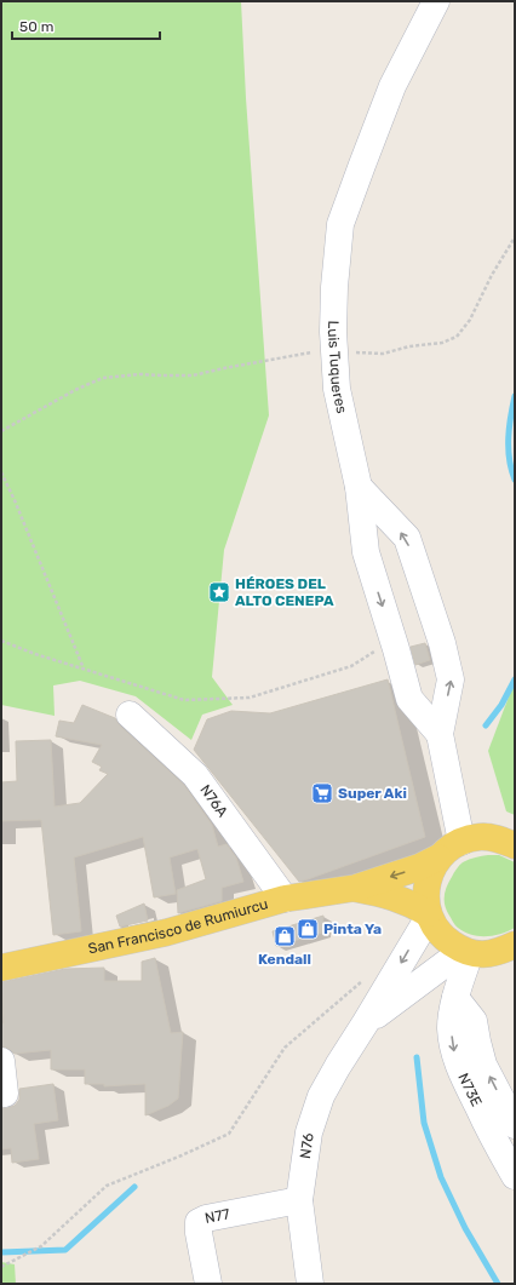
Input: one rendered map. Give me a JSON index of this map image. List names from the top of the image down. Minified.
{"streets":{"main road":["San Francisco de Rumiurcu"],"street":["Luis Tuqueres","N76A","N73E","N76","N77"]},"crossings":[["N76A","San Francisco de Rumiurcu"],["San Francisco de Rumiurcu","N76"],["N73E","N76"],["N76","N77"]],"places":{"place":["HÉROES DEL ALTO CENEPA"],"supermarket":["Super Aki"],"shop":["Pinta Ya","Kendall"]},"scale_bar":"50 m"}
